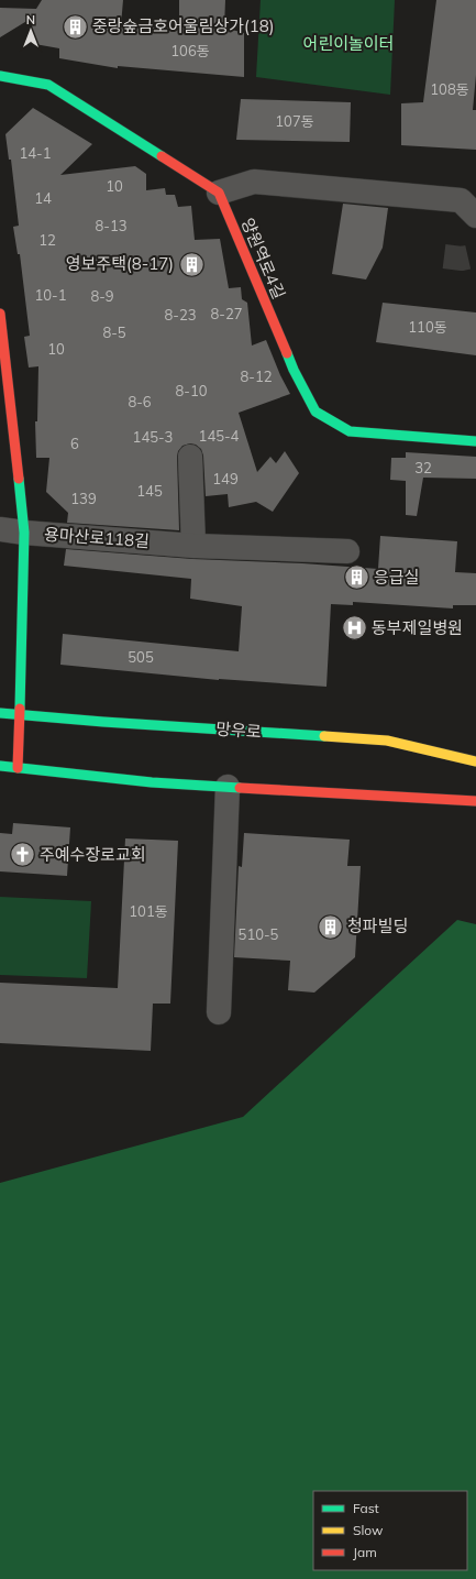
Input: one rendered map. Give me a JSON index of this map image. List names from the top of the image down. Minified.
{"streets":{"street":["양원역로4길","용마산로118길","망우로"]},"parks":["어린이놀이터"],"places":{"building":["중랑숲금호어울림상가(18)","영보주택(8-17)","응급실","청파빌딩"],"hospital":["동부제일병원"],"church":["주예수장로교회"]},"house_numbers":["106동","108동","107동","14-1","10","14","8-13","12","10-1","8-9","8-27","8-23","110동","8-5","10","8-12","8-10","8-6","145-4","145-3","6","32","149","145","139","505","101동","510-5"],"legend":["Fast","Slow","Jam"],"north":"top"}
